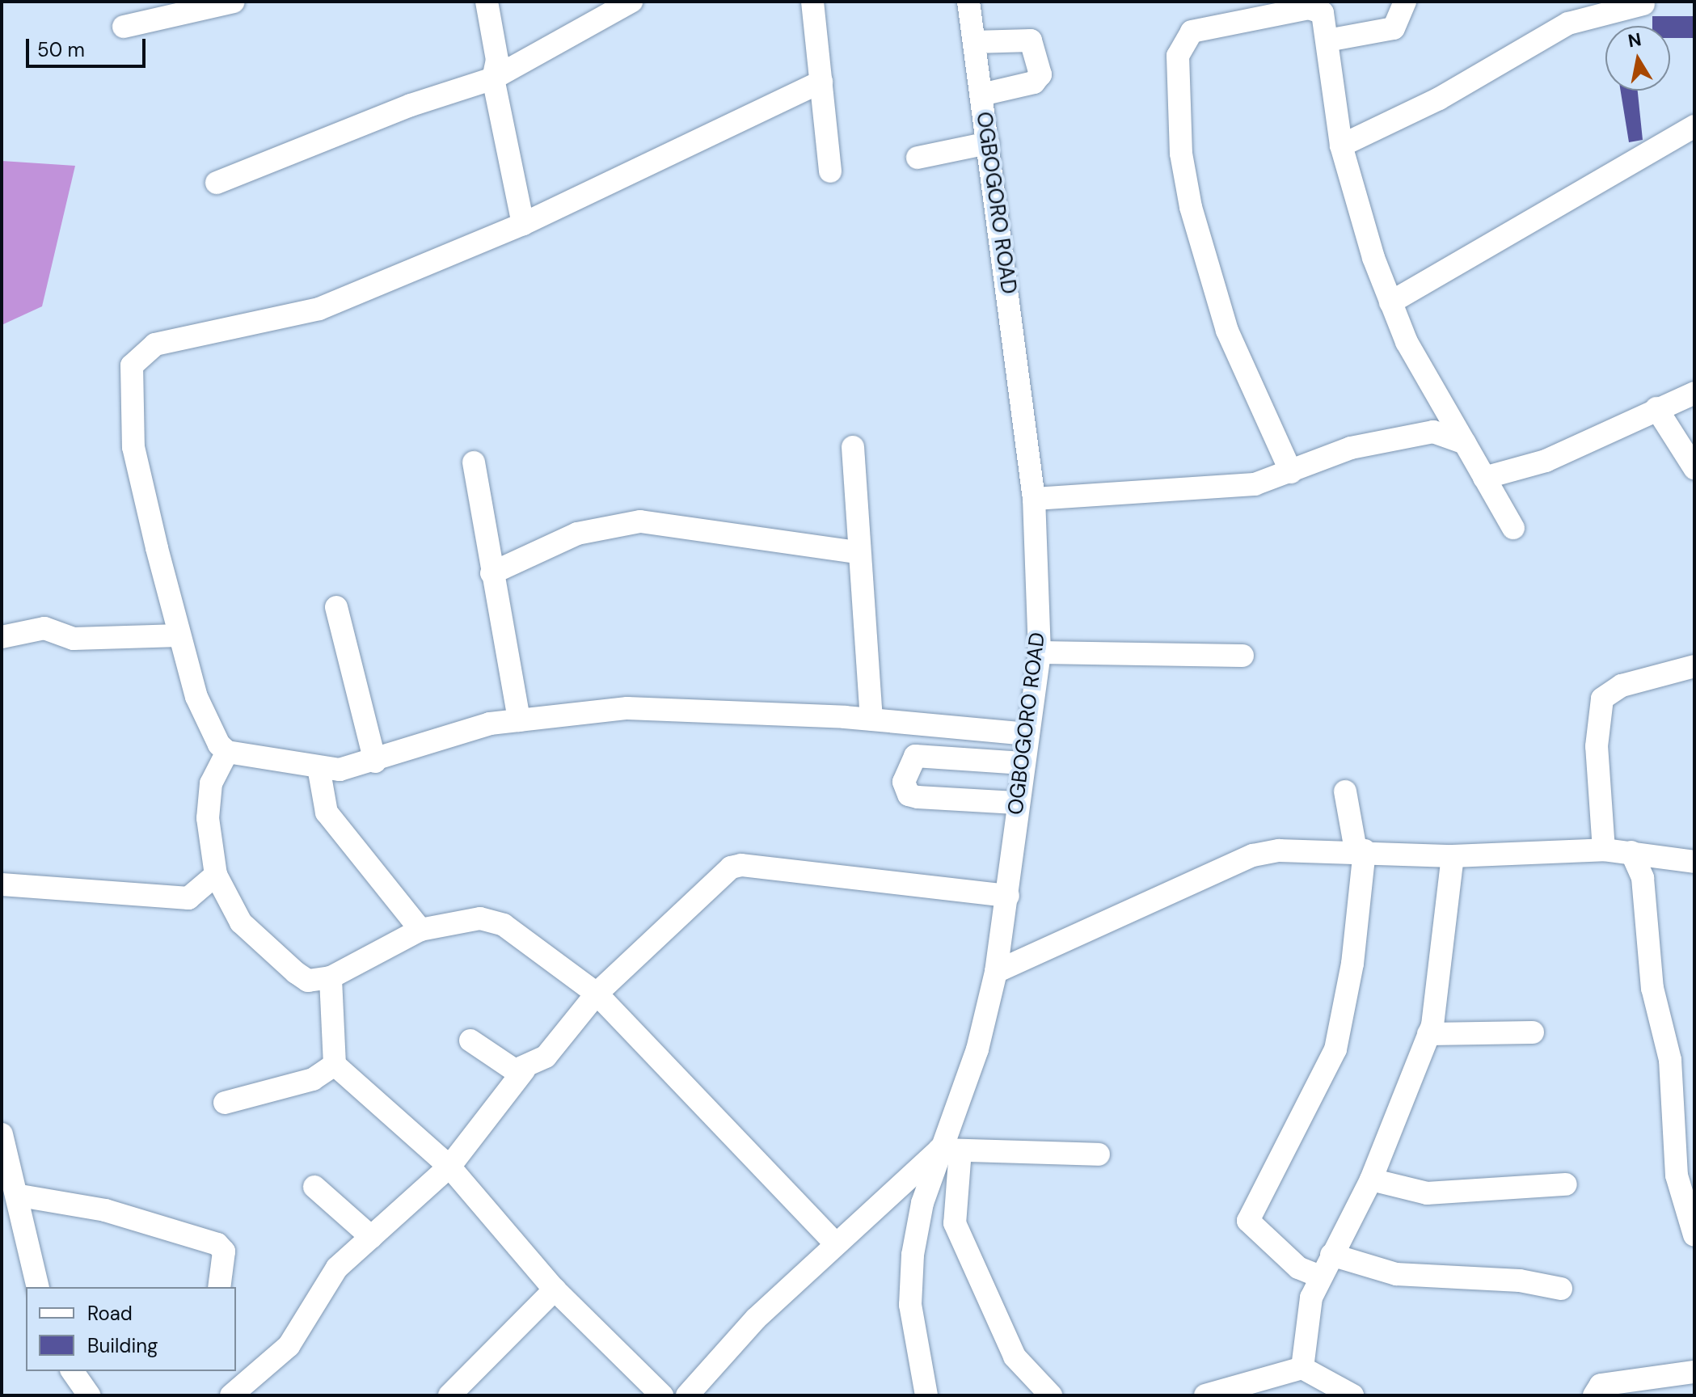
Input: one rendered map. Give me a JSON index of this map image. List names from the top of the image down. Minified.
{"streets":{"street":["OGBOGORO ROAD"]},"legend":["Road","Building"],"scale_bar":"50 m","north":"top"}
